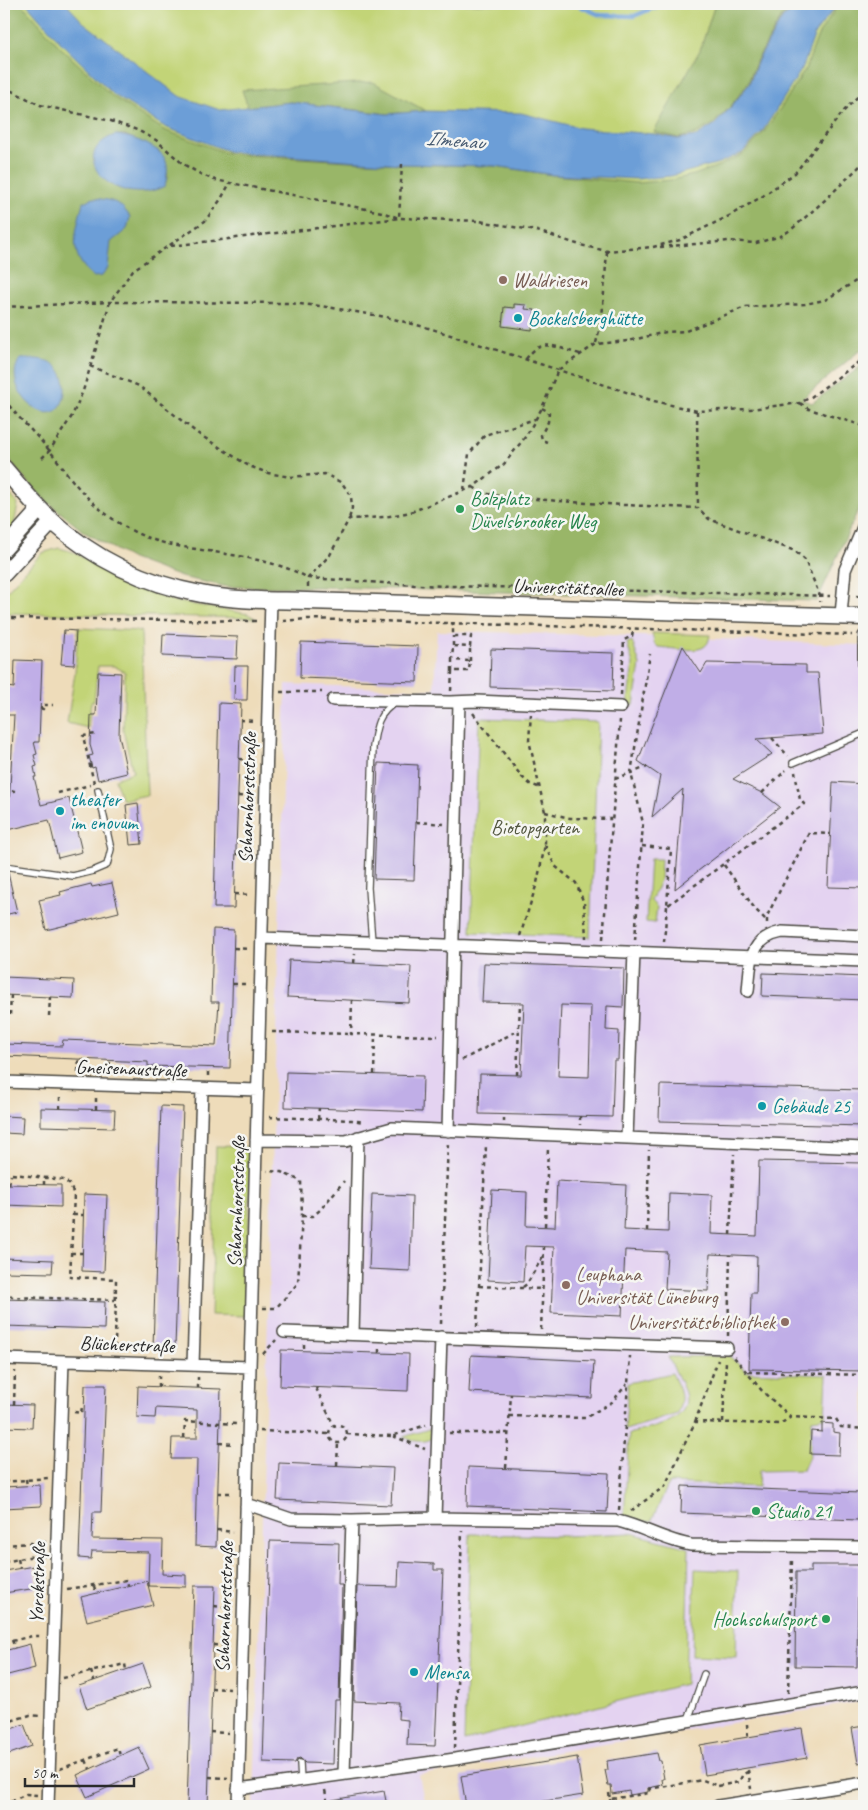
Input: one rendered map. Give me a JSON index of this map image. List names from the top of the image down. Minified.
{"streets":{"main road":["Universitätsallee"],"street":["Scharnhorststraße","Gneisenaustraße","Blücherstraße","Yorckstraße"]},"crossings":[["Universitätsallee","Scharnhorststraße"],["Scharnhorststraße","Gneisenaustraße"],["Scharnhorststraße","Blücherstraße"],["Blücherstraße","Yorckstraße"]],"water":["Ilmenau"],"parks":["Biotopgarten"],"places":["Waldriesen","Bockelsberghütte","Bolzplatz Düvelsbrooker Weg","theater im enovum","Gebäude 25","Leuphana Universität Lüneburg","Universitätsbibliothek","Studio 21","Hochschulsport","Mensa"],"scale_bar":"50 m"}
